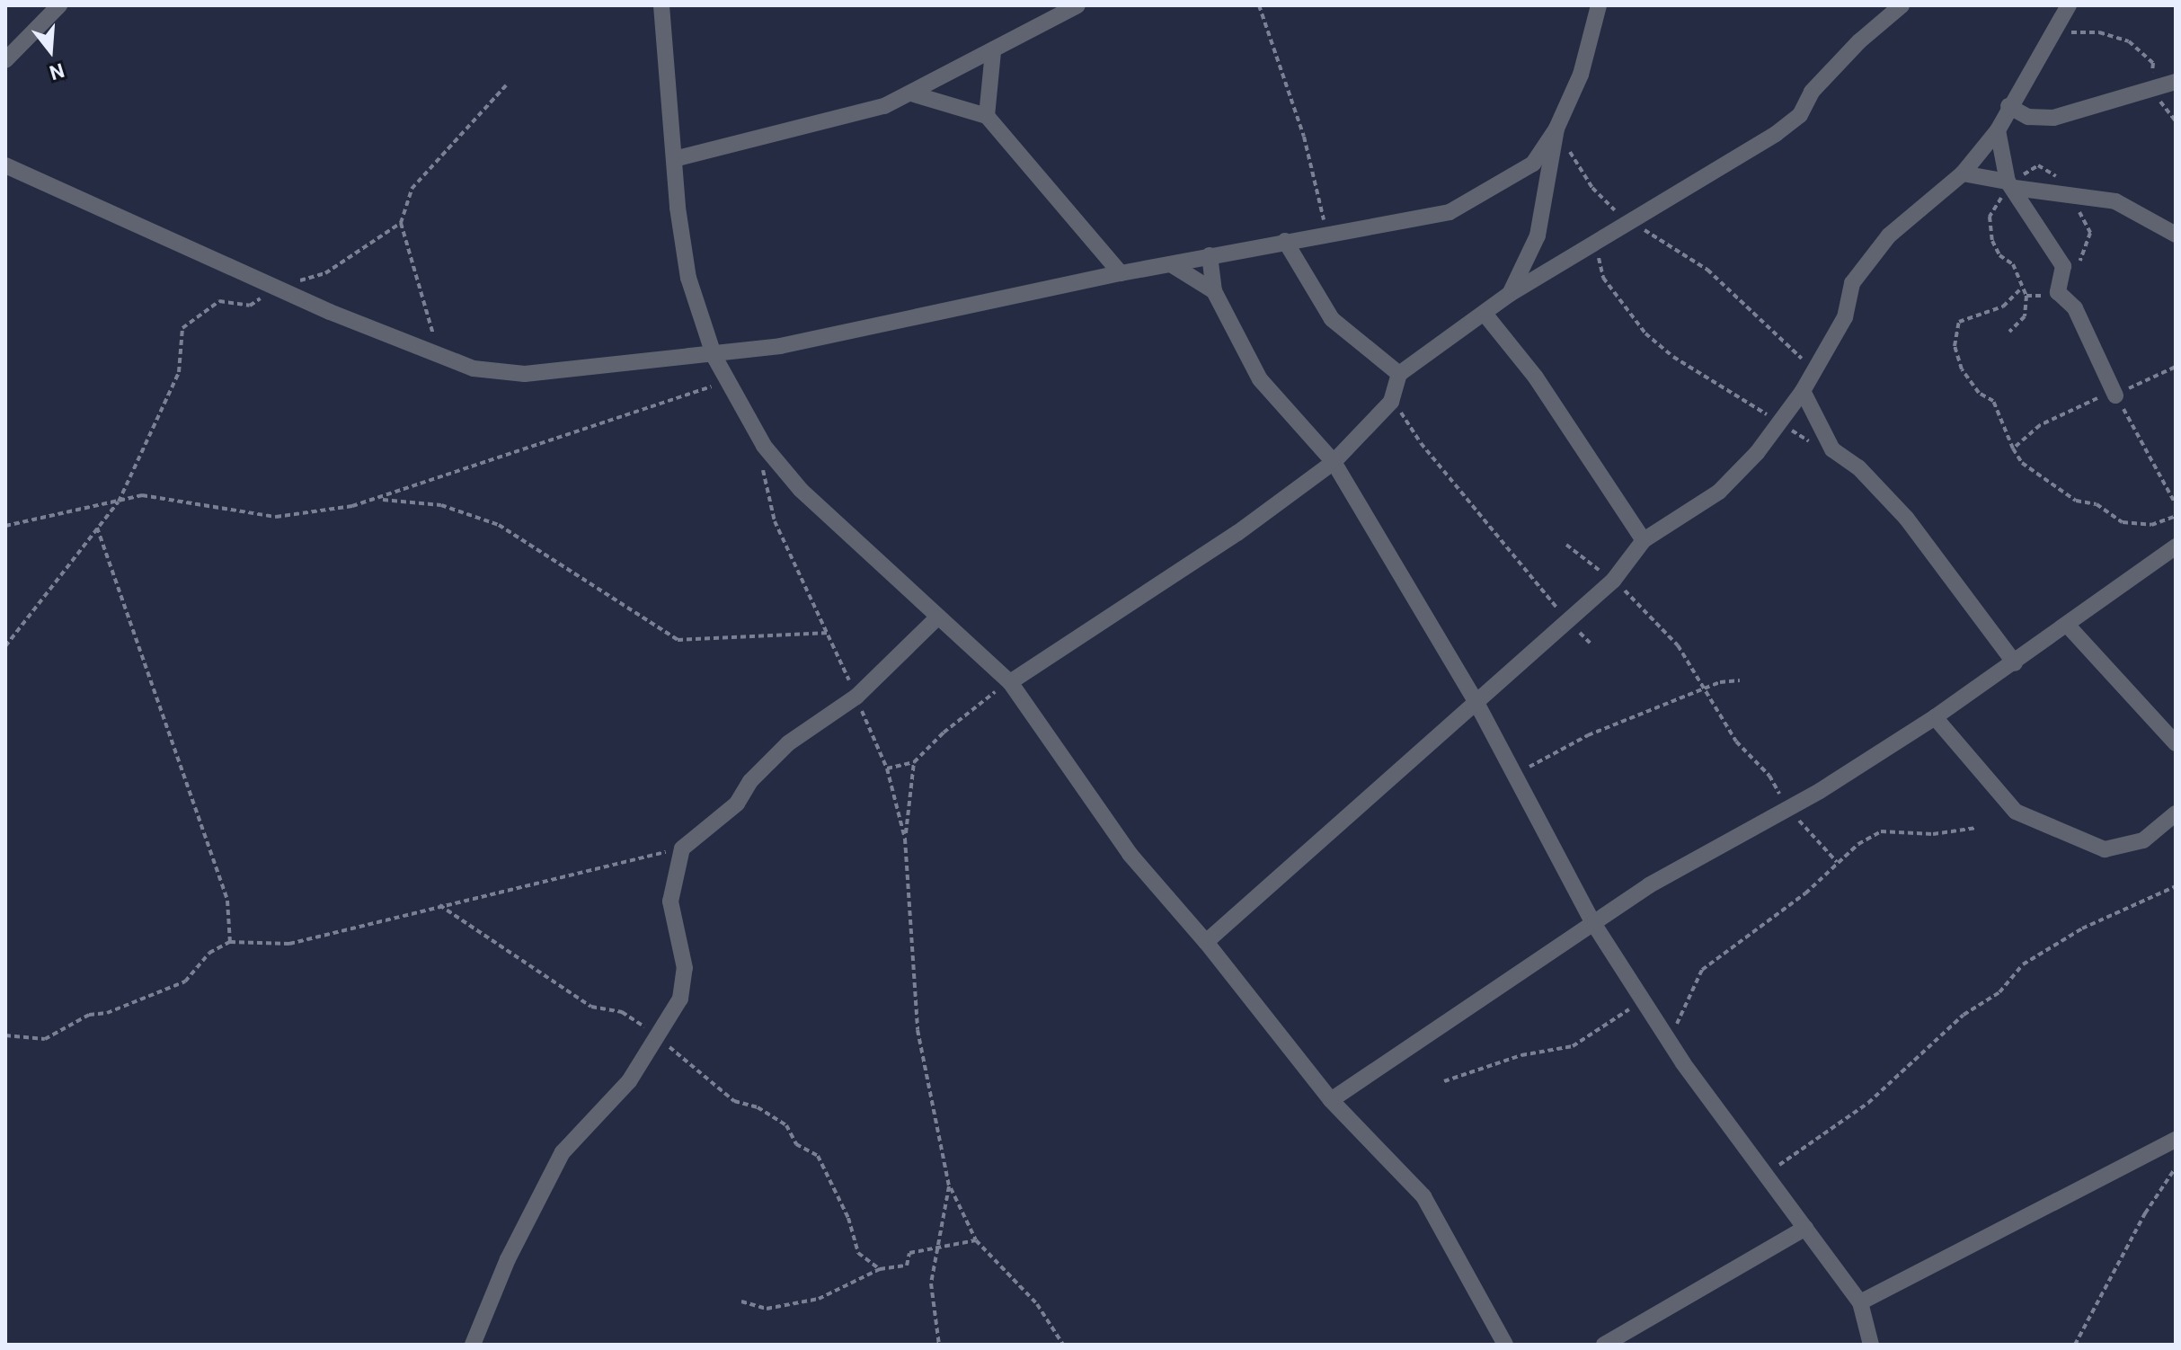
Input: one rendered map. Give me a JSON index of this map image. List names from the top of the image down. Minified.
{"north":"bottom"}
